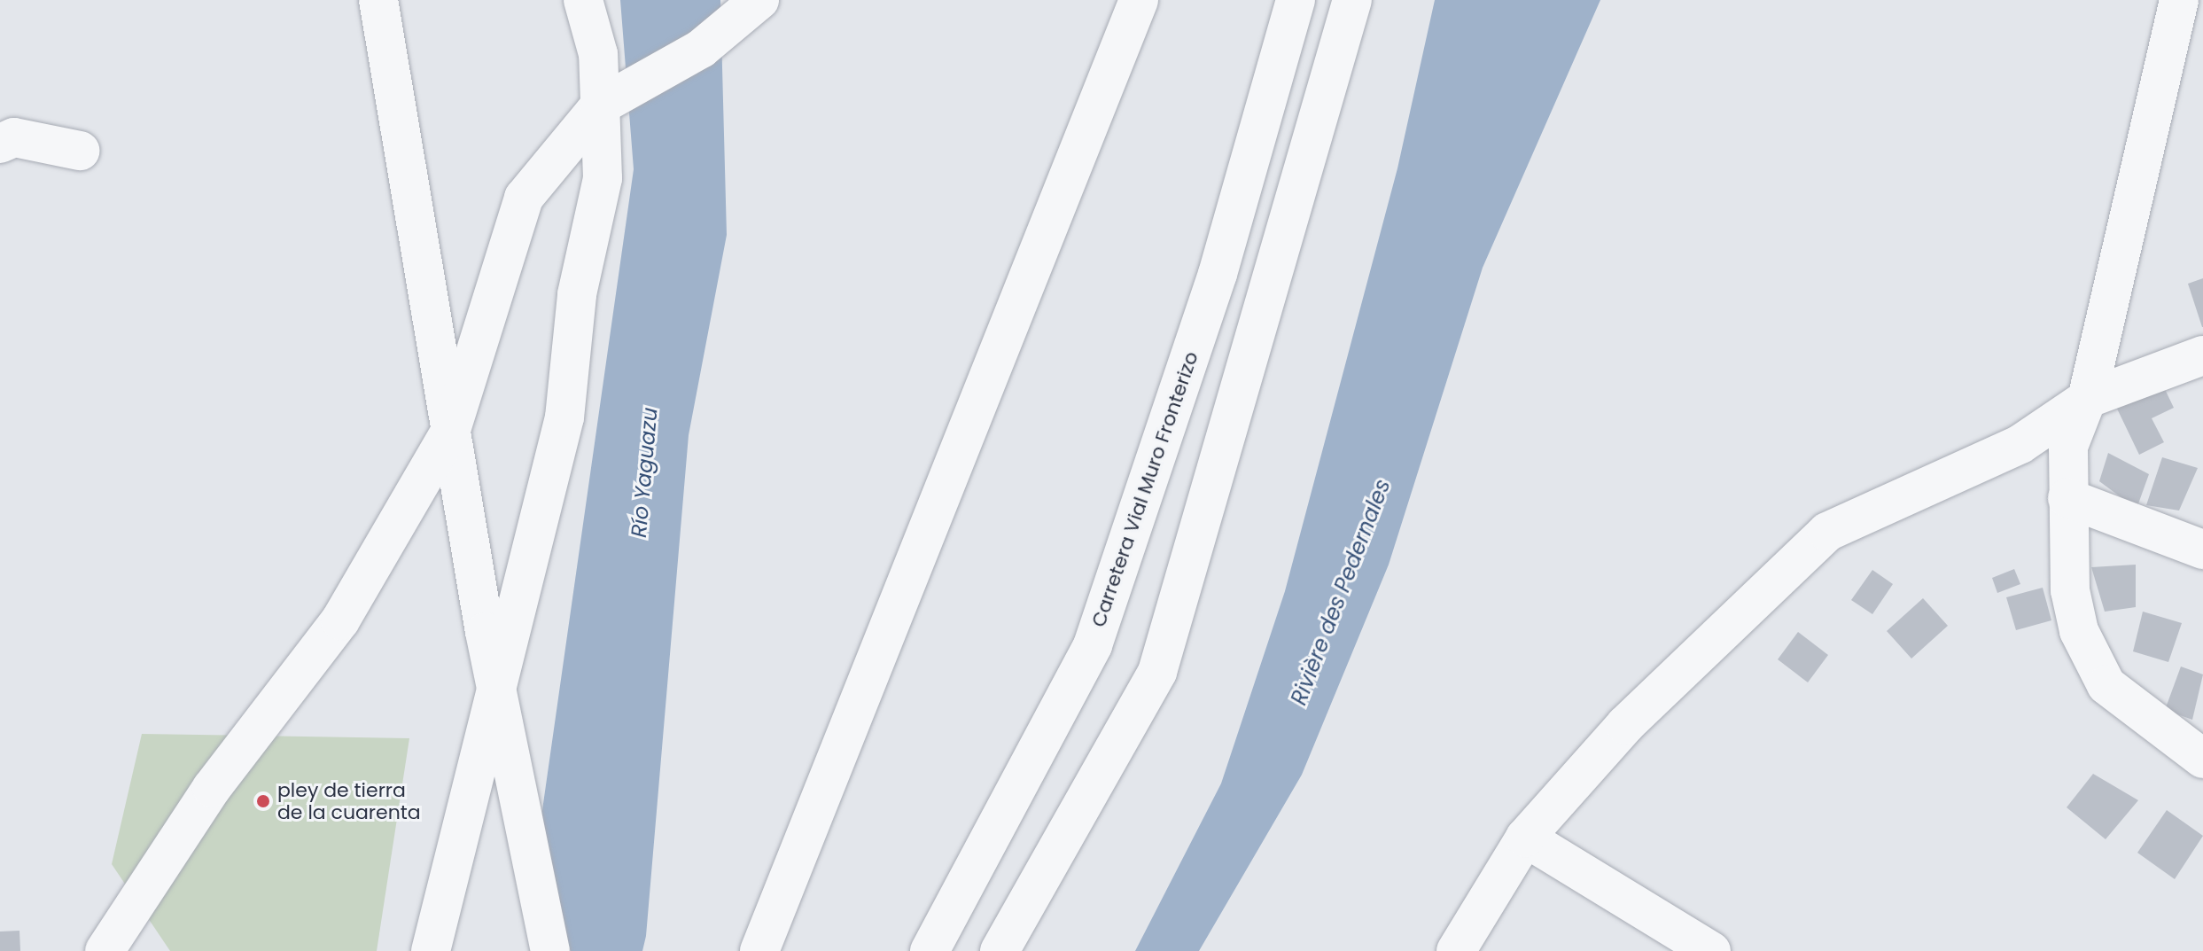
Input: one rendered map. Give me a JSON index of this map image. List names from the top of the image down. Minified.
{"streets":{"street":["Carretera Vial Muro Fronterizo"]},"water":["Río Yaguazu","Rivière des Pedernales"],"places":["pley de tierra de la cuarenta"]}
